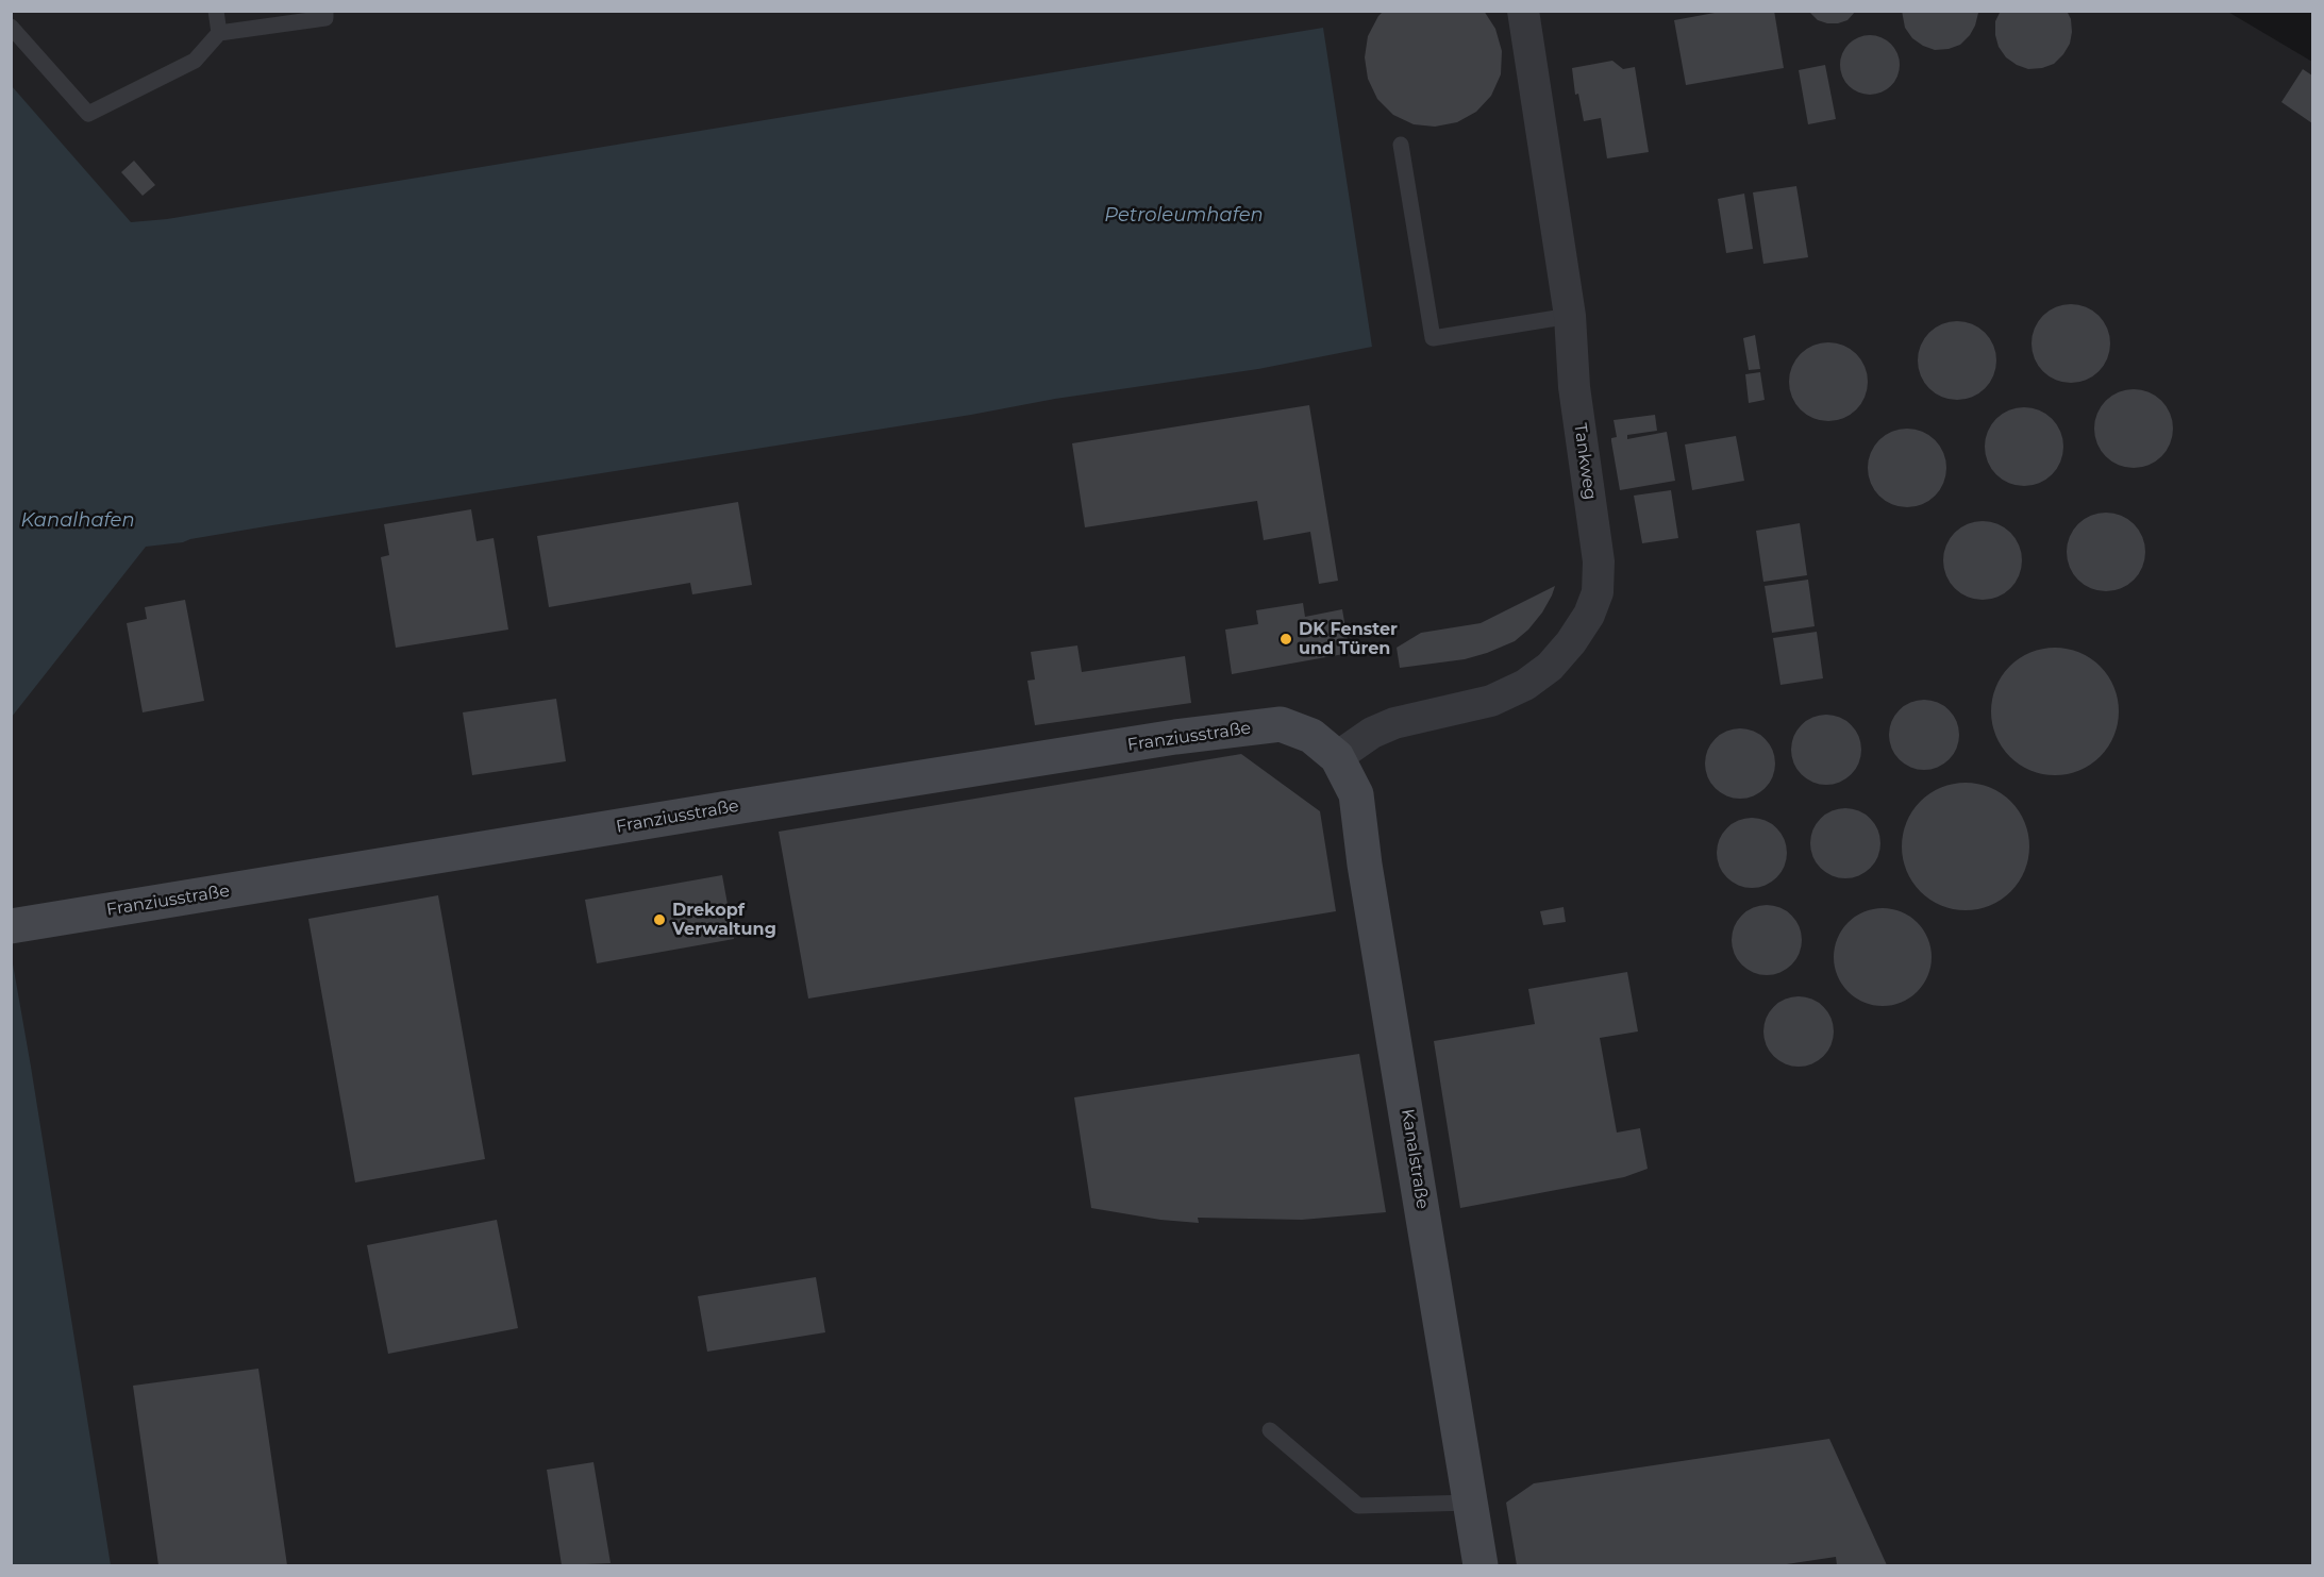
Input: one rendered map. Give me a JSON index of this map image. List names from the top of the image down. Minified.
{"streets":{"main road":["Franziusstraße","Kanalstraße"],"street":["Tankweg"]},"crossings":[["Tankweg","Franziusstraße"],["Tankweg","Kanalstraße"],["Franziusstraße","Kanalstraße"]],"water":["Petroleumhafen","Kanalhafen"],"places":["DK Fenster und Türen","Drekopf Verwaltung"]}
